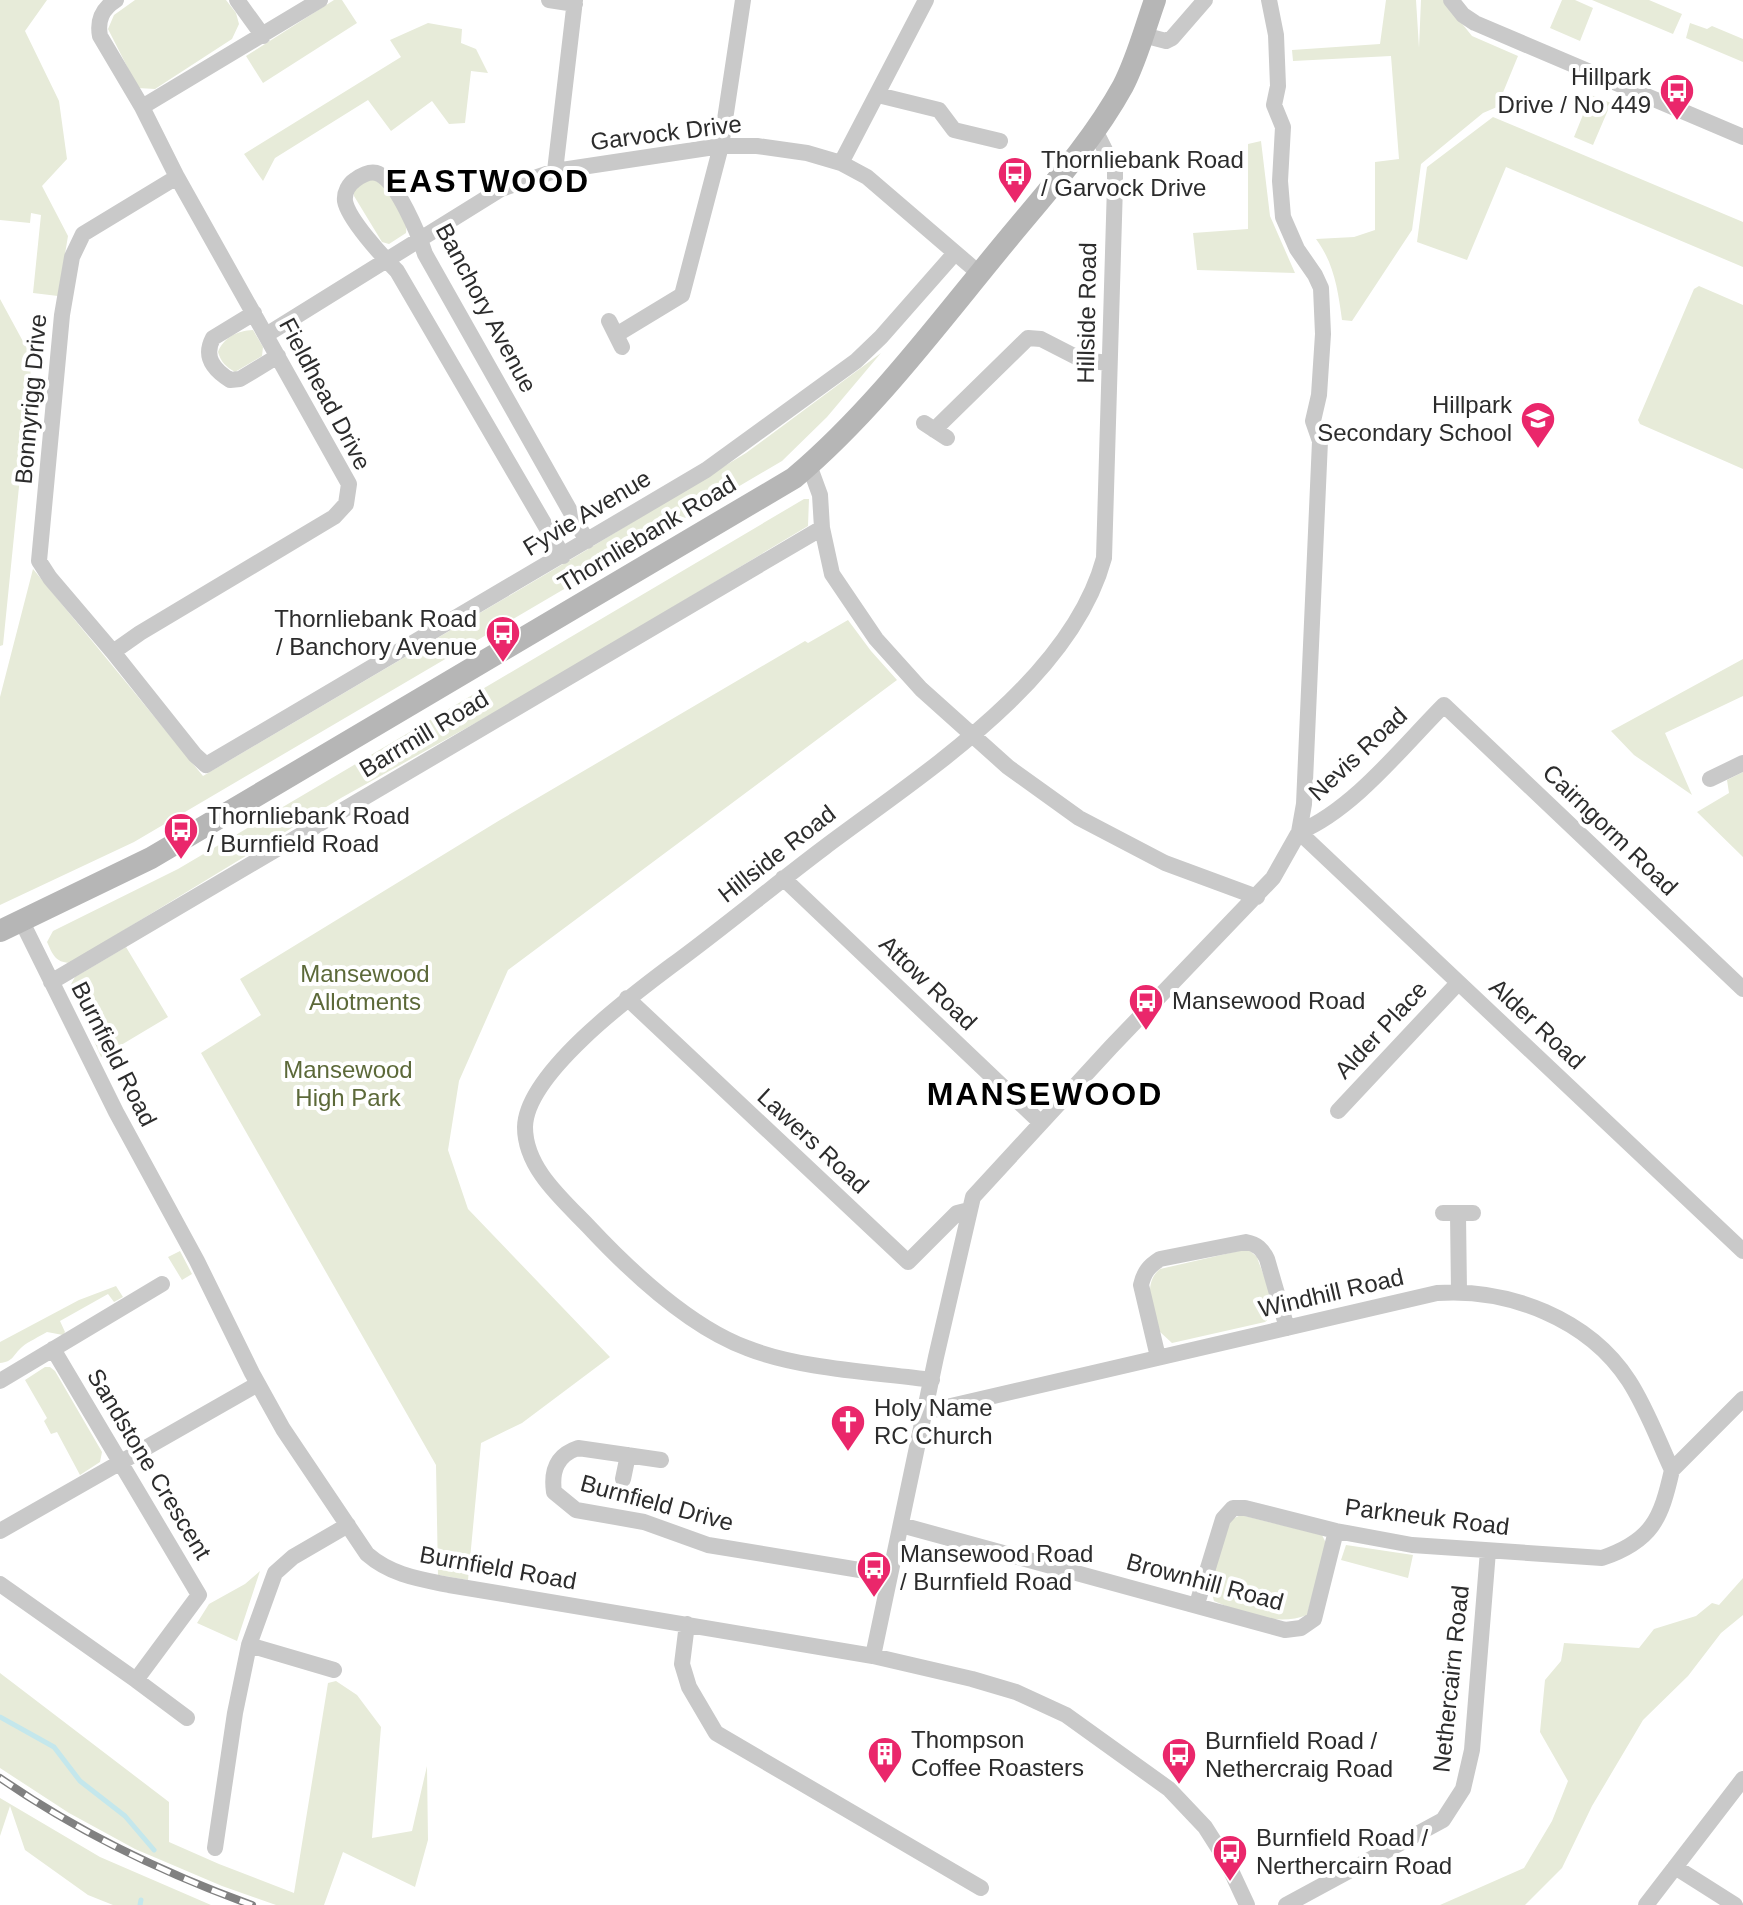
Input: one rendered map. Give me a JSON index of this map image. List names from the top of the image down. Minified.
{"streets":{"main road":["Thornliebank Road"],"street":["Garvock Drive","Banchory Avenue","Hillside Road","Fieldhead Drive","Bonnyrigg Drive","Fyvie Avenue","Barrmill Road","Nevis Road","Cairngorm Road","Attow Road","Alder Road","Alder Place","Burnfield Road","Lawers Road","Windhill Road","Sandstone Crescent","Burnfield Drive","Parkneuk Road","Brownhill Road","Nethercairn Road"]},"crossings":[["Garvock Drive","Banchory Avenue"],["Garvock Drive","Fieldhead Drive"],["Garvock Drive","Fyvie Avenue"],["Garvock Drive","Thornliebank Road"],["Banchory Avenue","Fyvie Avenue"],["Hillside Road","Thornliebank Road"],["Hillside Road","Attow Road"],["Hillside Road","Lawers Road"],["Fieldhead Drive","Bonnyrigg Drive"],["Bonnyrigg Drive","Fyvie Avenue"],["Thornliebank Road","Burnfield Road"],["Barrmill Road","Burnfield Road"],["Nevis Road","Cairngorm Road"],["Nevis Road","Alder Road"],["Alder Road","Alder Place"],["Windhill Road","Parkneuk Road"],["Parkneuk Road","Brownhill Road"],["Parkneuk Road","Nethercairn Road"]],"districts":["EASTWOOD","MANSEWOOD"],"parks":["Mansewood Allotments","Mansewood High Park"],"places":{"bus stop":["Hillpark Drive / No 449","Thornliebank Road / Garvock Drive","Thornliebank Road / Banchory Avenue","Thornliebank Road / Burnfield Road","Mansewood Road","Mansewood Road / Burnfield Road","Burnfield Road / Nethercraig Road","Burnfield Road / Nerthercairn Road"],"school or university":["Hillpark Secondary School"],"church":["Holy Name RC Church"],"building":["Thompson Coffee Roasters"]}}
